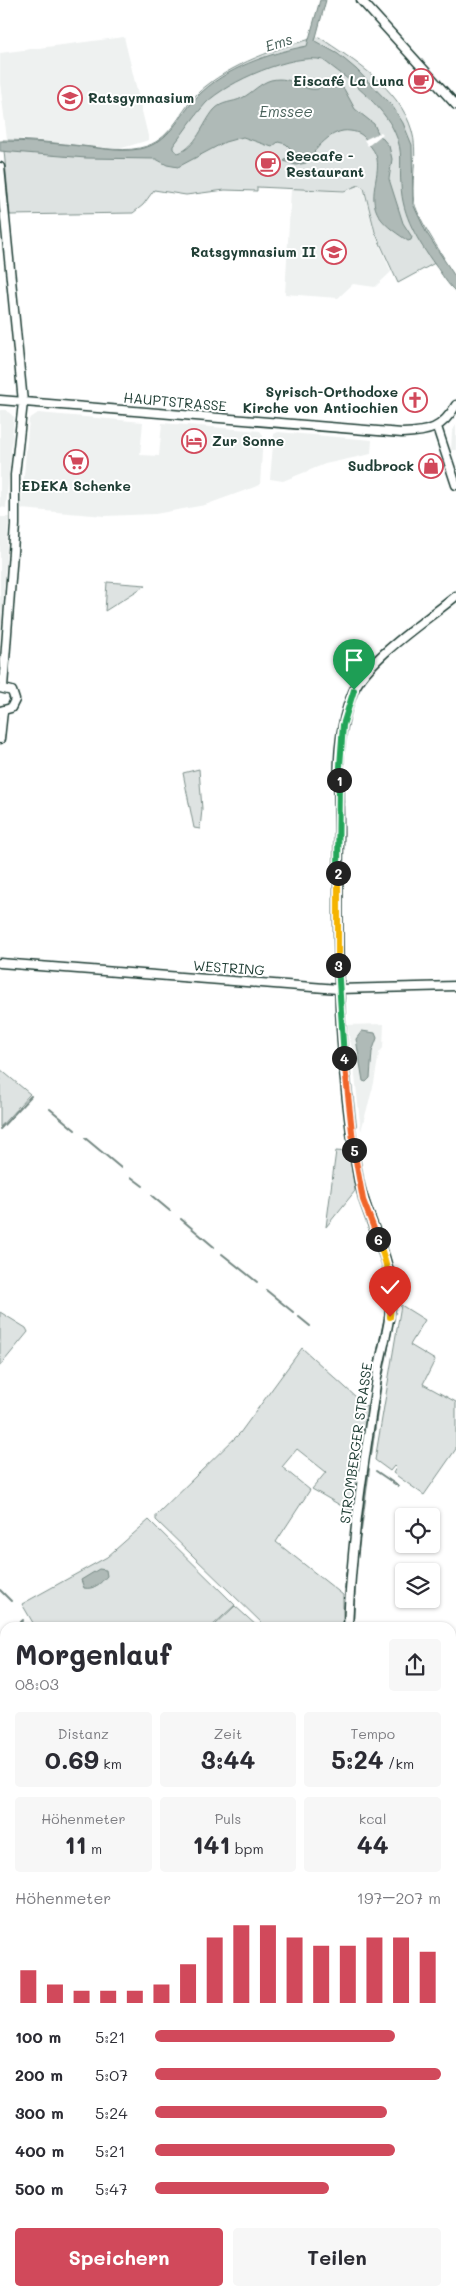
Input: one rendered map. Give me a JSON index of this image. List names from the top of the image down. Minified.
{"streets":{"main road":["HAUPTSTRASSE","WESTRING","STROMBERGER STRASSE"]},"crossings":[["WESTRING","STROMBERGER STRASSE"]],"water":["Ems","Emssee"],"places":{"cafe":["Eiscafé La Luna","Seecafe - Restaurant"],"school or university":["Ratsgymnasium","Ratsgymnasium II"],"church":["Syrisch-Orthodoxe Kirche von Antiochien"],"hotel":["Zur Sonne"],"supermarket":["EDEKA Schenke"],"shop":["Sudbrock"]},"page":{"pins":["1","2","3","4","5","6"],"heading":["Morgenlauf","08:03"],"stats":[["Distanz","0.69 km"],["Zeit","3:44"],["Tempo","5:24 /km"],["Höhenmeter","11 m"],["Puls","141 bpm"],["kcal","44"]],"chart":["Höhenmeter","197–207 m"],"list":[{"name":"100 m","note":"5:21"},{"name":"200 m","note":"5:07"},{"name":"300 m","note":"5:24"},{"name":"400 m","note":"5:21"},{"name":"500 m","note":"5:47"}],"buttons":["Speichern","Teilen"]}}
